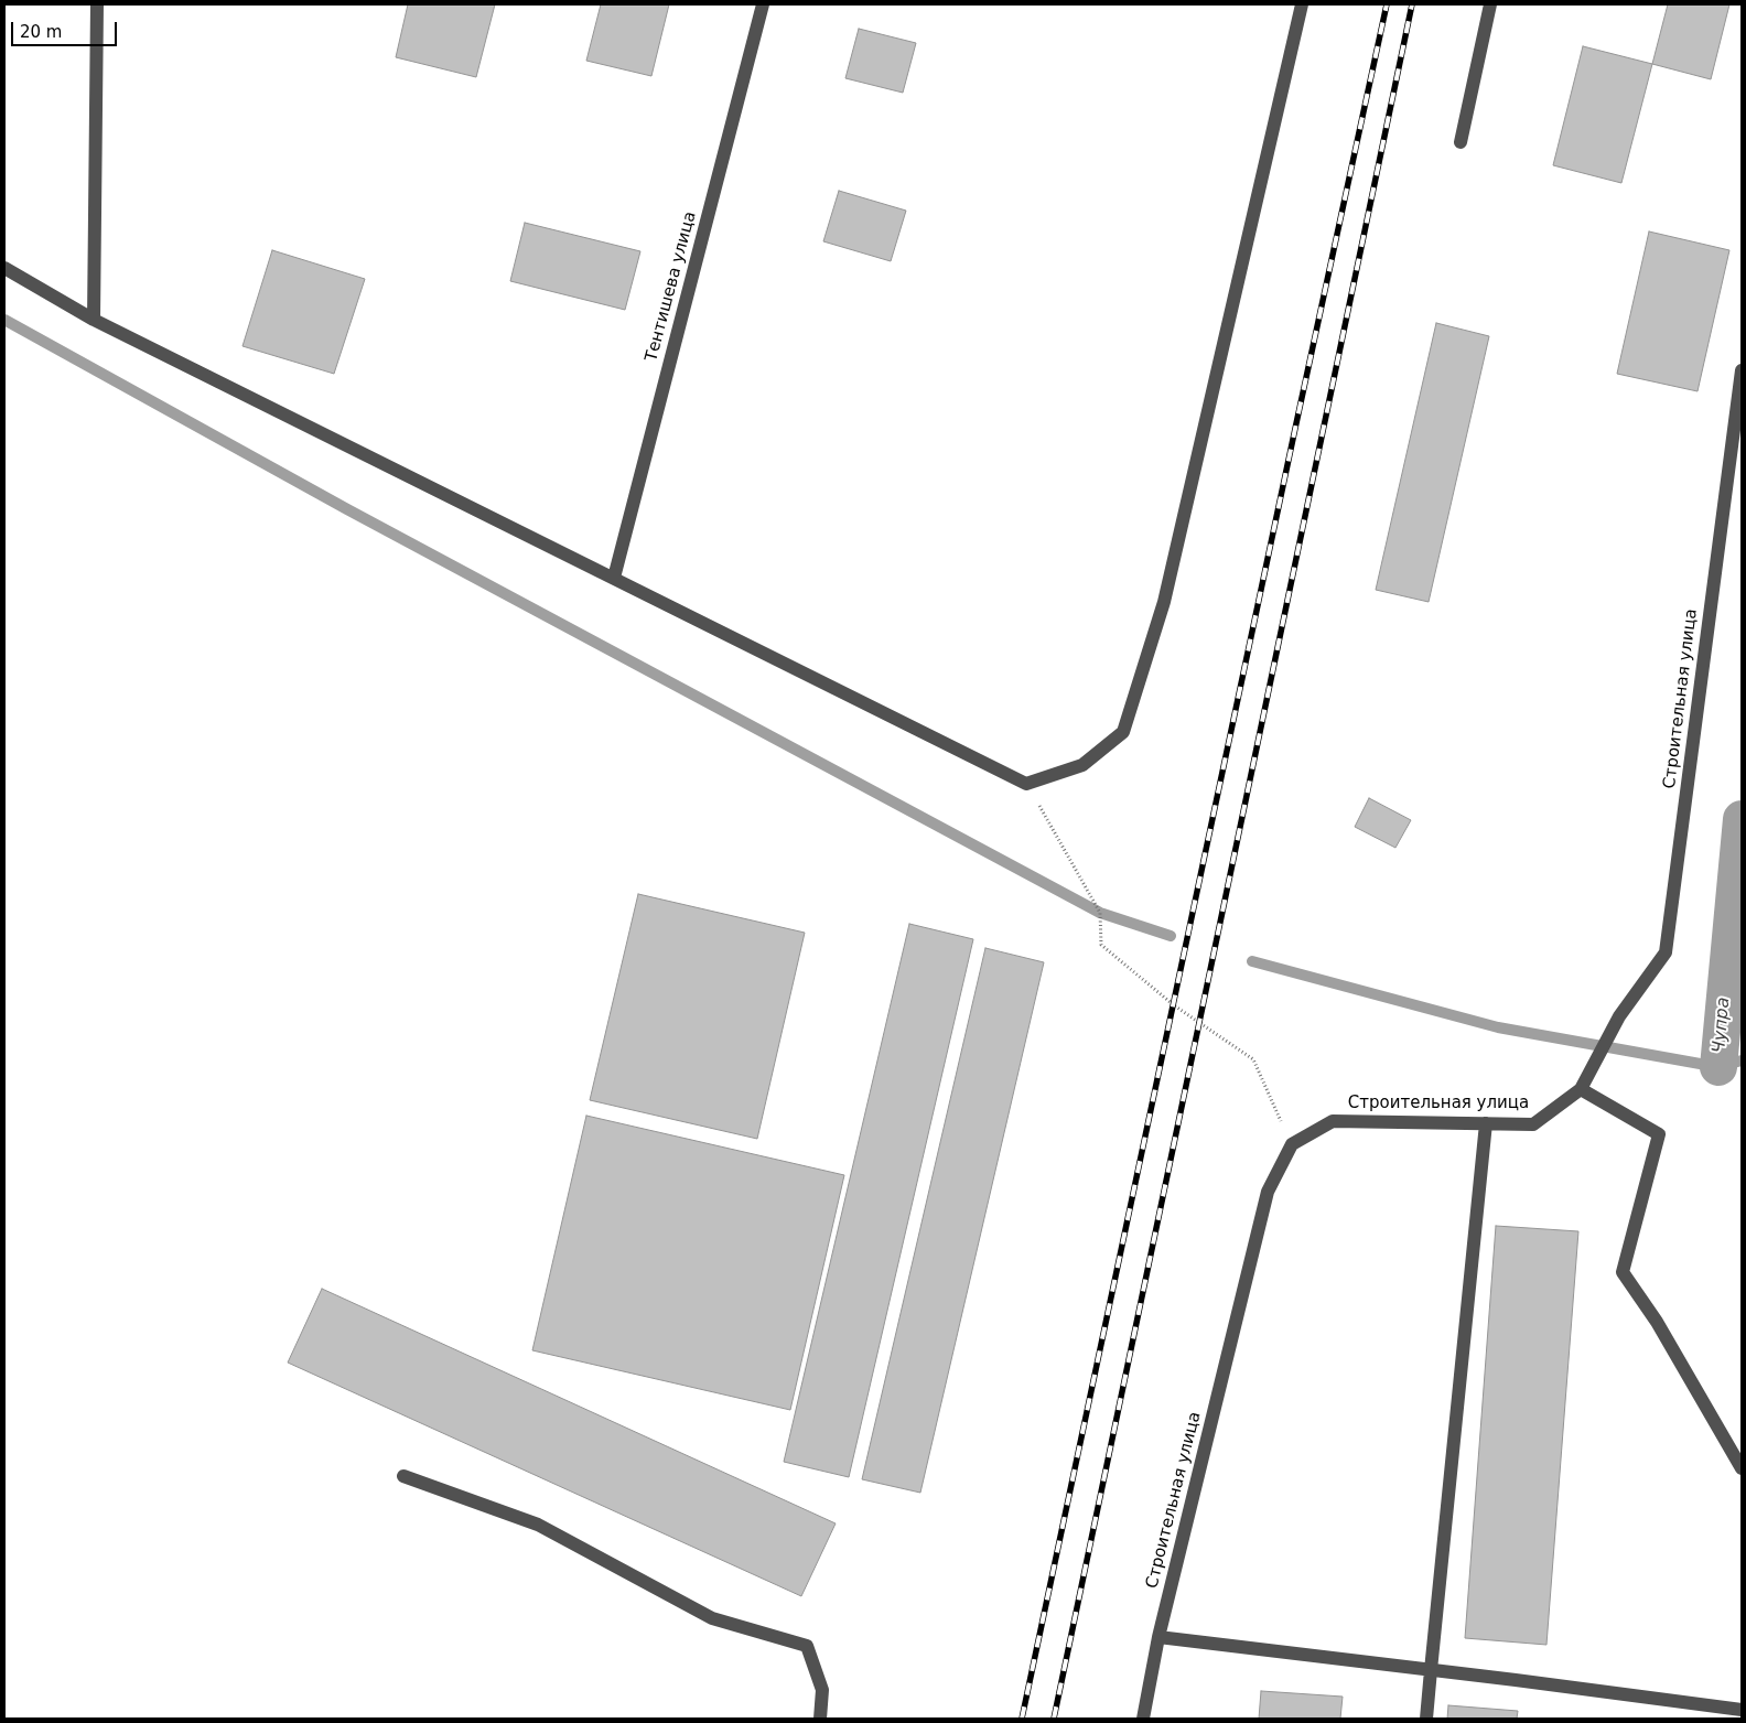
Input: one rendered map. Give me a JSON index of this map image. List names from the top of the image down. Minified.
{"streets":{"street":["Тентишева улица","Строительная улица"]},"water":["Чупра"],"scale_bar":"20 m"}
